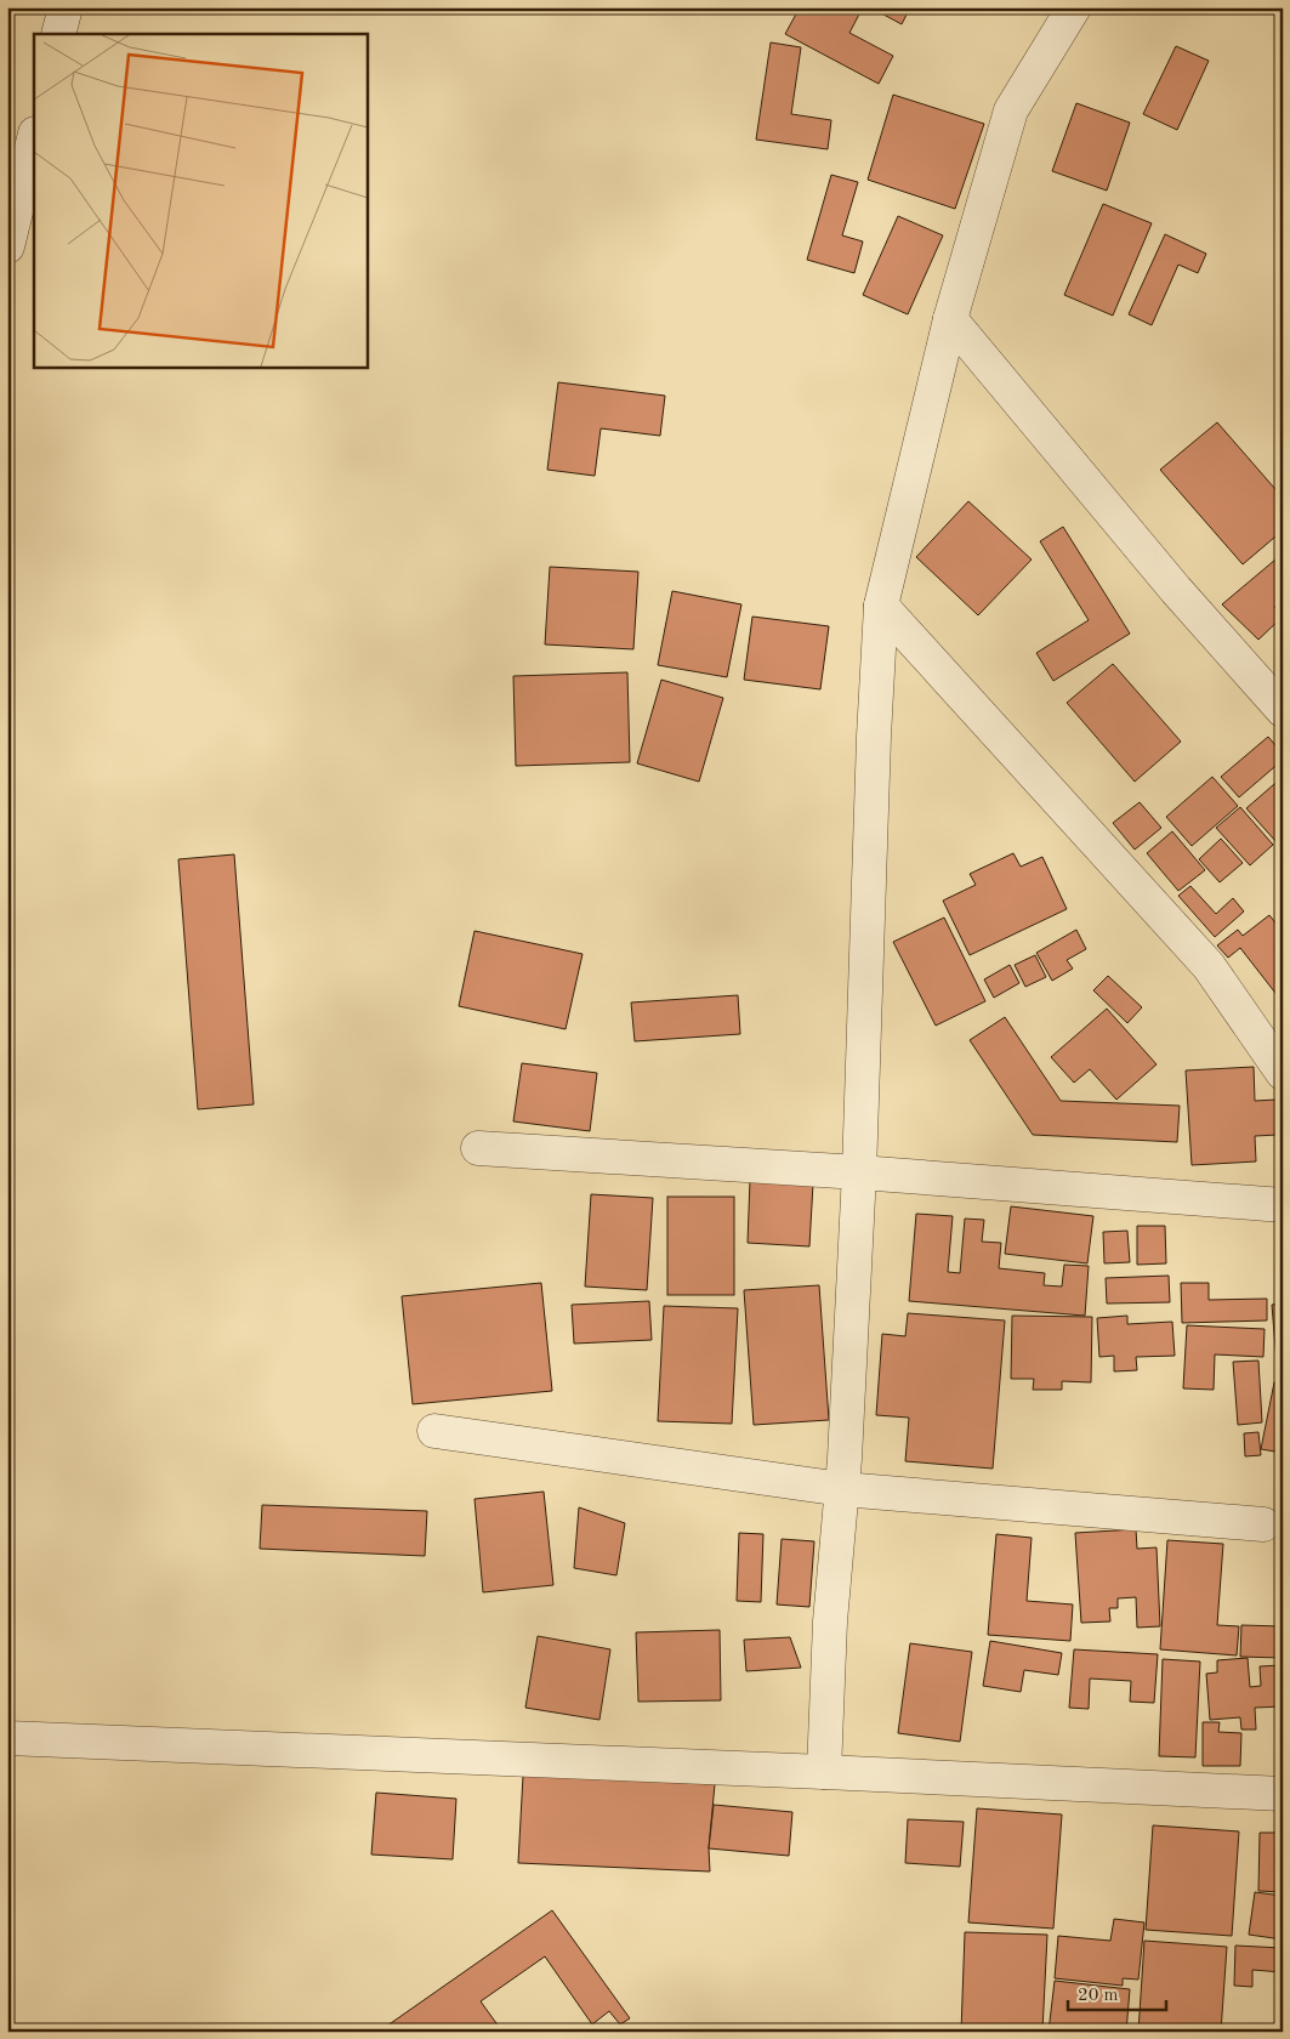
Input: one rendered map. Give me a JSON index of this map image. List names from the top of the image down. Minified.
{"scale_bar":"20 m"}
